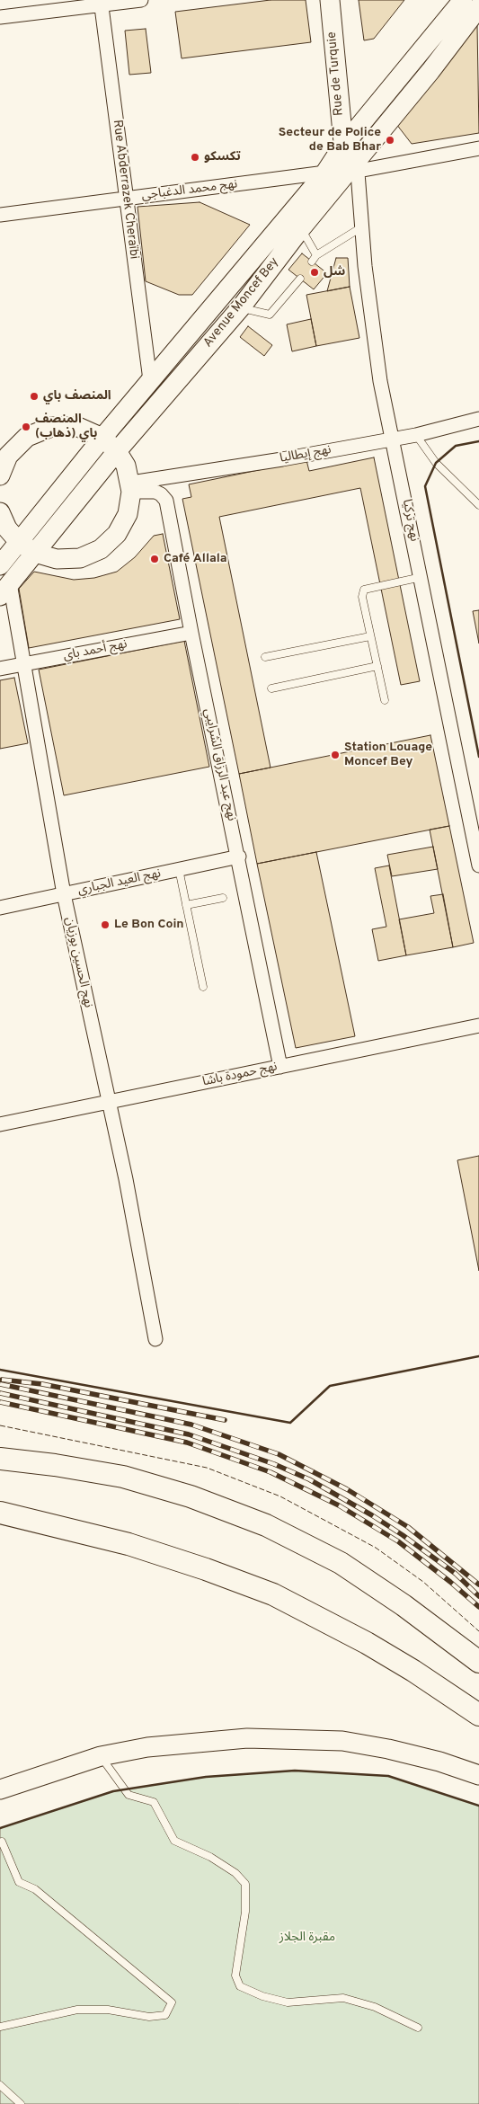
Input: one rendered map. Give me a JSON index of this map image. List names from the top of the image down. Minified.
{"streets":{"main road":["Rue de Turquie","Avenue Moncef Bey","نهج تركيا"],"street":["Rue Abderrazek Cheraïbi","نهج محمد الدغباجي","نهج إيطاليا","نهج أحمد باي","نهج عبد الرزاق الشرايبي","نهج العيد الجباري","نهج الحسين بوزيان","نهج حمودة باشا"]},"crossings":[["Rue de Turquie","Avenue Moncef Bey"],["Rue de Turquie","نهج تركيا"],["Rue Abderrazek Cheraïbi","نهج محمد الدغباجي"],["Rue Abderrazek Cheraïbi","Avenue Moncef Bey"],["نهج محمد الدغباجي","Avenue Moncef Bey"],["Avenue Moncef Bey","نهج تركيا"],["Avenue Moncef Bey","نهج الحسين بوزيان"],["نهج إيطاليا","نهج تركيا"],["نهج إيطاليا","نهج عبد الرزاق الشرايبي"],["نهج أحمد باي","نهج عبد الرزاق الشرايبي"],["نهج أحمد باي","نهج الحسين بوزيان"],["نهج عبد الرزاق الشرايبي","نهج العيد الجباري"],["نهج عبد الرزاق الشرايبي","نهج حمودة باشا"],["نهج العيد الجباري","نهج الحسين بوزيان"],["نهج الحسين بوزيان","نهج حمودة باشا"]],"parks":["مقبرة الجلاز"],"places":["Secteur de Police de Bab Bhar","تكسكو","شل","المنصف باي","المنصف باي (ذهاب)","Café Allala","Station Louage Moncef Bey","Le Bon Coin"]}
